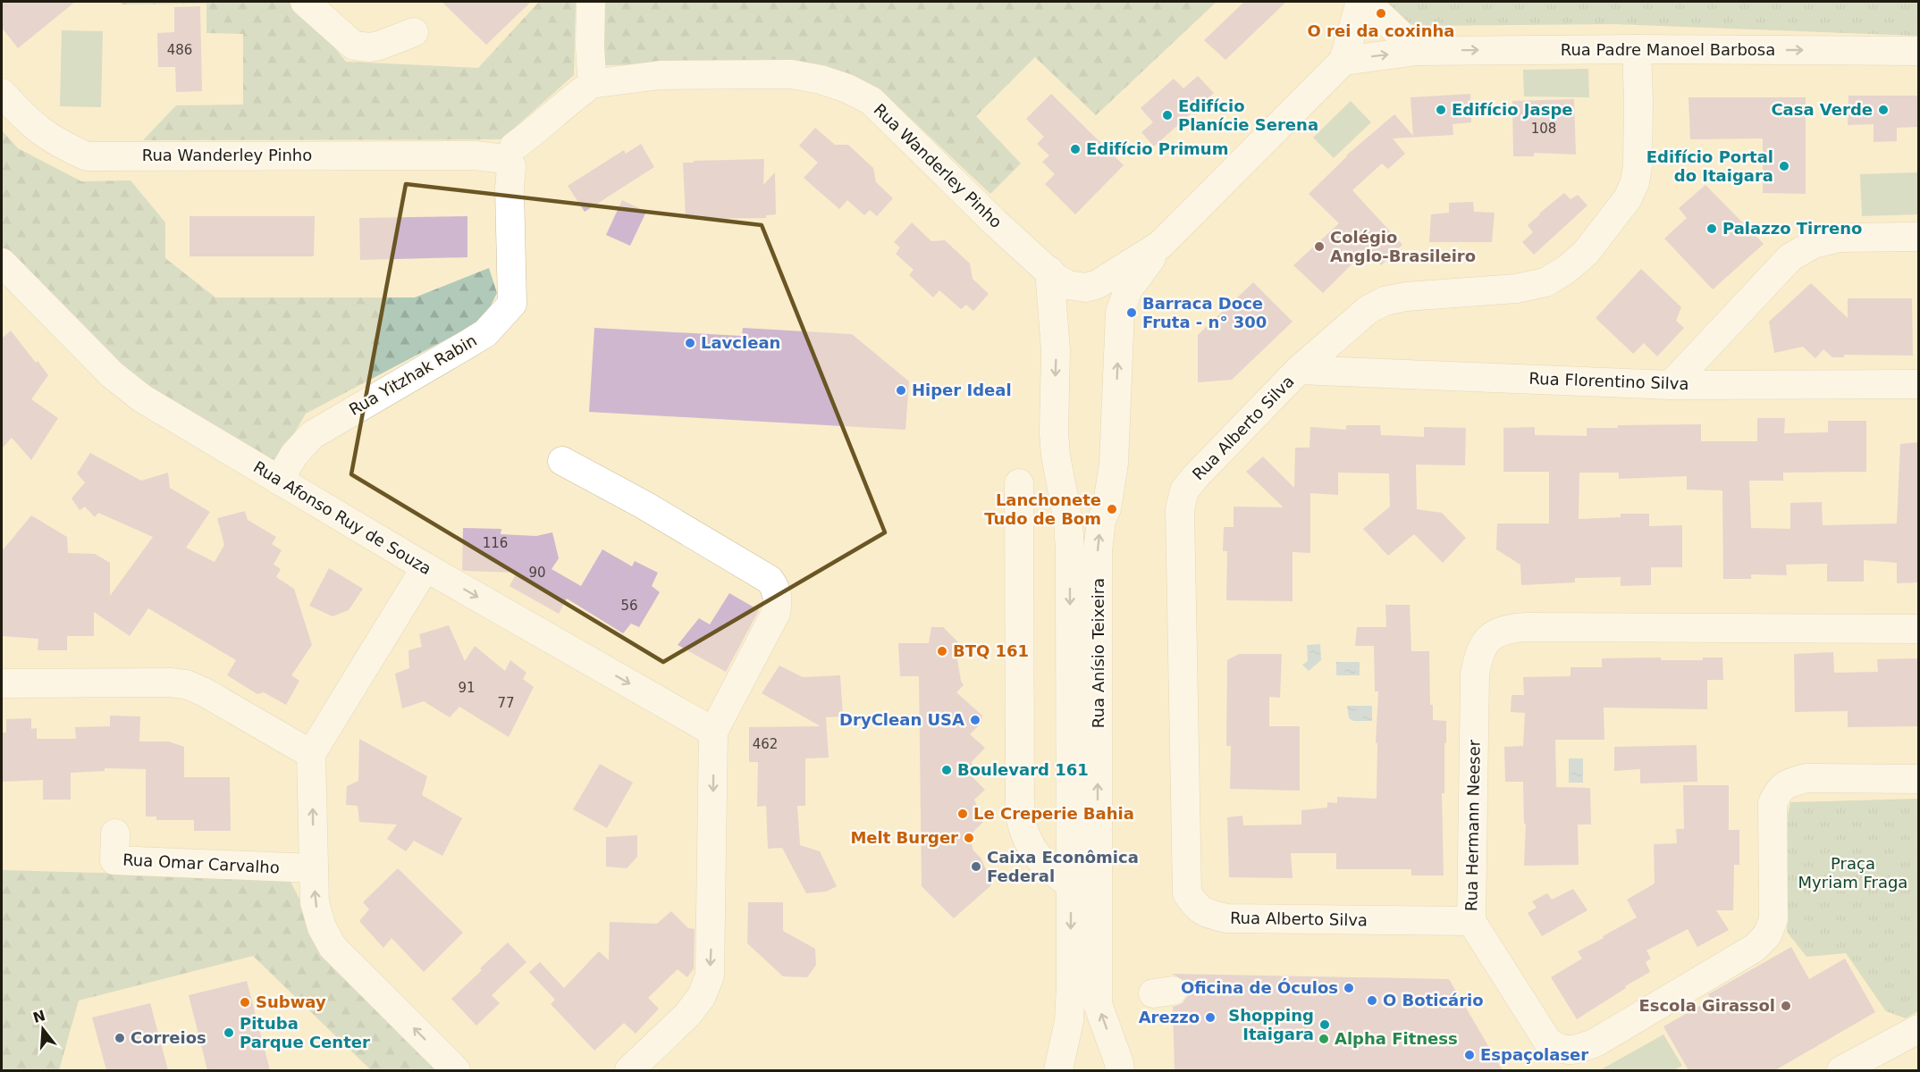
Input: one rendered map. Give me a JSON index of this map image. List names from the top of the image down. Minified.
{"streets":{"street":["Rua Padre Manoel Barbosa","Rua Wanderley Pinho","Rua Yitzhak Rabin","Rua Florentino Silva","Rua Alberto Silva","Rua Afonso Ruy de Souza","Rua Anísio Teixeira","Rua Hermann Neeser","Rua Omar Carvalho"]},"crossings":[["Rua Padre Manoel Barbosa","Rua Alberto Silva"],["Rua Wanderley Pinho","Rua Yitzhak Rabin"],["Rua Wanderley Pinho","Rua Anísio Teixeira"],["Rua Yitzhak Rabin","Rua Afonso Ruy de Souza"],["Rua Florentino Silva","Rua Alberto Silva"],["Rua Alberto Silva","Rua Hermann Neeser"]],"one_way":["Rua Padre Manoel Barbosa","Rua Afonso Ruy de Souza"],"parks":["Praça Myriam Fraga"],"places":["O rei da coxinha","Edifício Jaspe","Casa Verde","Edifício Planície Serena","Edifício Primum","Edifício Portal do Itaigara","Palazzo Tirreno","Colégio Anglo-Brasileiro","Barraca Doce Fruta - n° 300","Lavclean","Hiper Ideal","Lanchonete Tudo de Bom","BTQ 161","DryClean USA","Boulevard 161","Le Creperie Bahia","Melt Burger","Caixa Econômica Federal","Oficina de Óculos","O Boticário","Subway","Escola Girassol","Arezzo","Shopping Itaigara","Pituba Parque Center","Correios","Alpha Fitness","Espaçolaser"],"house_numbers":["486","108","116","90","56","91","77","462"],"north":"top"}
